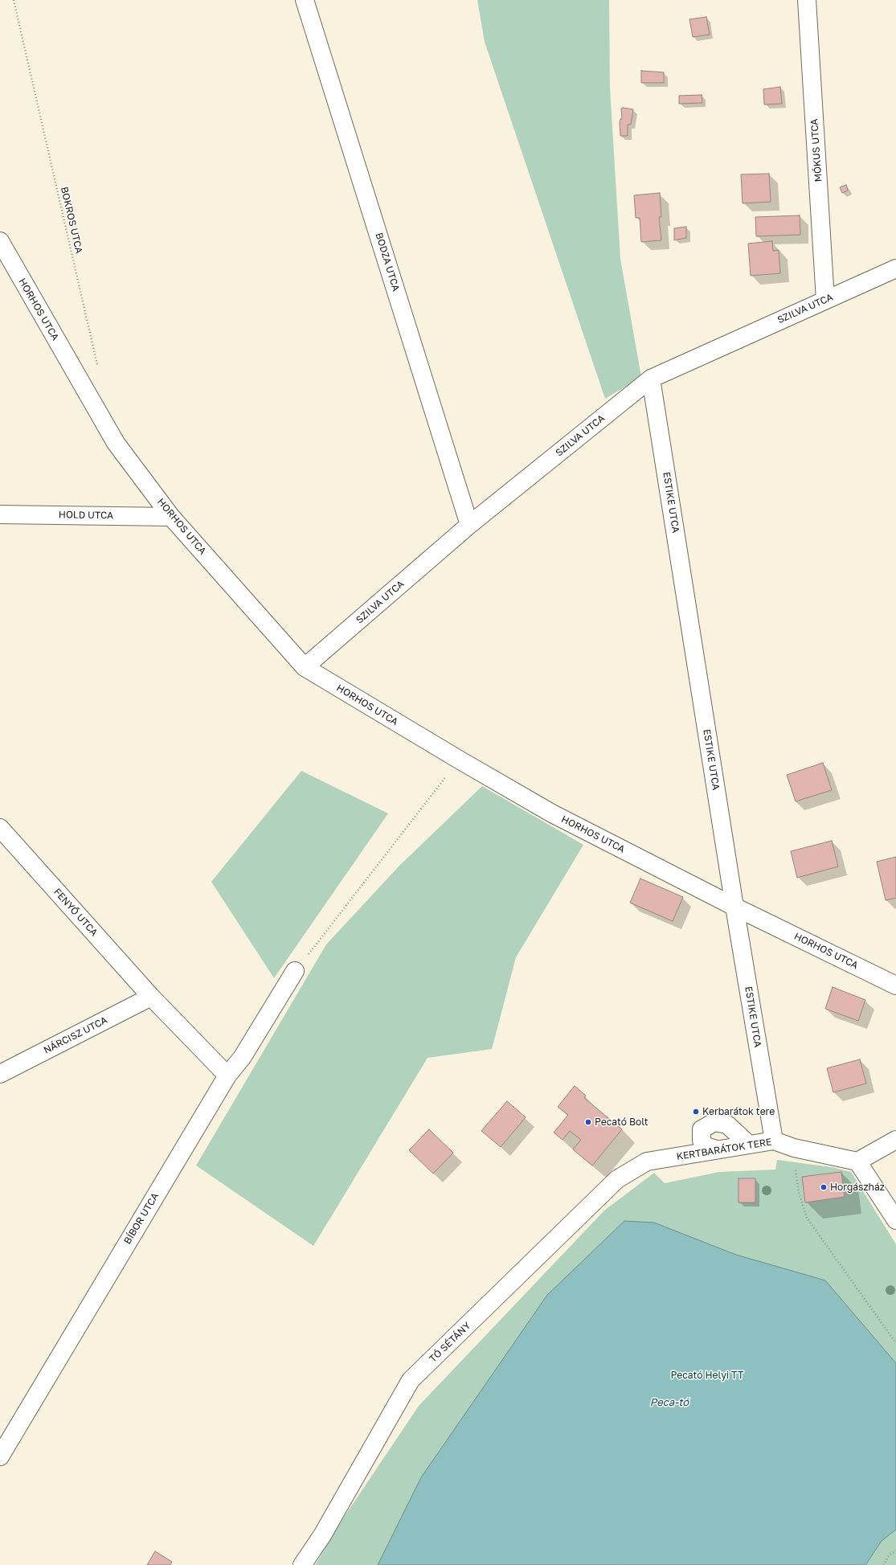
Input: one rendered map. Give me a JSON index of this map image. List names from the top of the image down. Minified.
{"streets":{"street":["MÓKUS UTCA","BODZA UTCA","SZILVA UTCA","HORHOS UTCA","ESTIKE UTCA","HOLD UTCA","FENYŐ UTCA","NÁRCISZ UTCA","KERTBARÁTOK TERE","BÍBOR UTCA","TÓ SÉTÁNY"],"path":["BOKROS UTCA"]},"crossings":[["MÓKUS UTCA","SZILVA UTCA"],["BODZA UTCA","SZILVA UTCA"],["SZILVA UTCA","HORHOS UTCA"],["SZILVA UTCA","ESTIKE UTCA"],["HORHOS UTCA","ESTIKE UTCA"],["HORHOS UTCA","HOLD UTCA"],["ESTIKE UTCA","KERTBARÁTOK TERE"],["FENYŐ UTCA","NÁRCISZ UTCA"],["KERTBARÁTOK TERE","TÓ SÉTÁNY"]],"water":["Peca-tó"],"parks":["Pecató Helyi TT"],"places":["Kerbarátok tere","Pecató Bolt","Horgászház"]}
